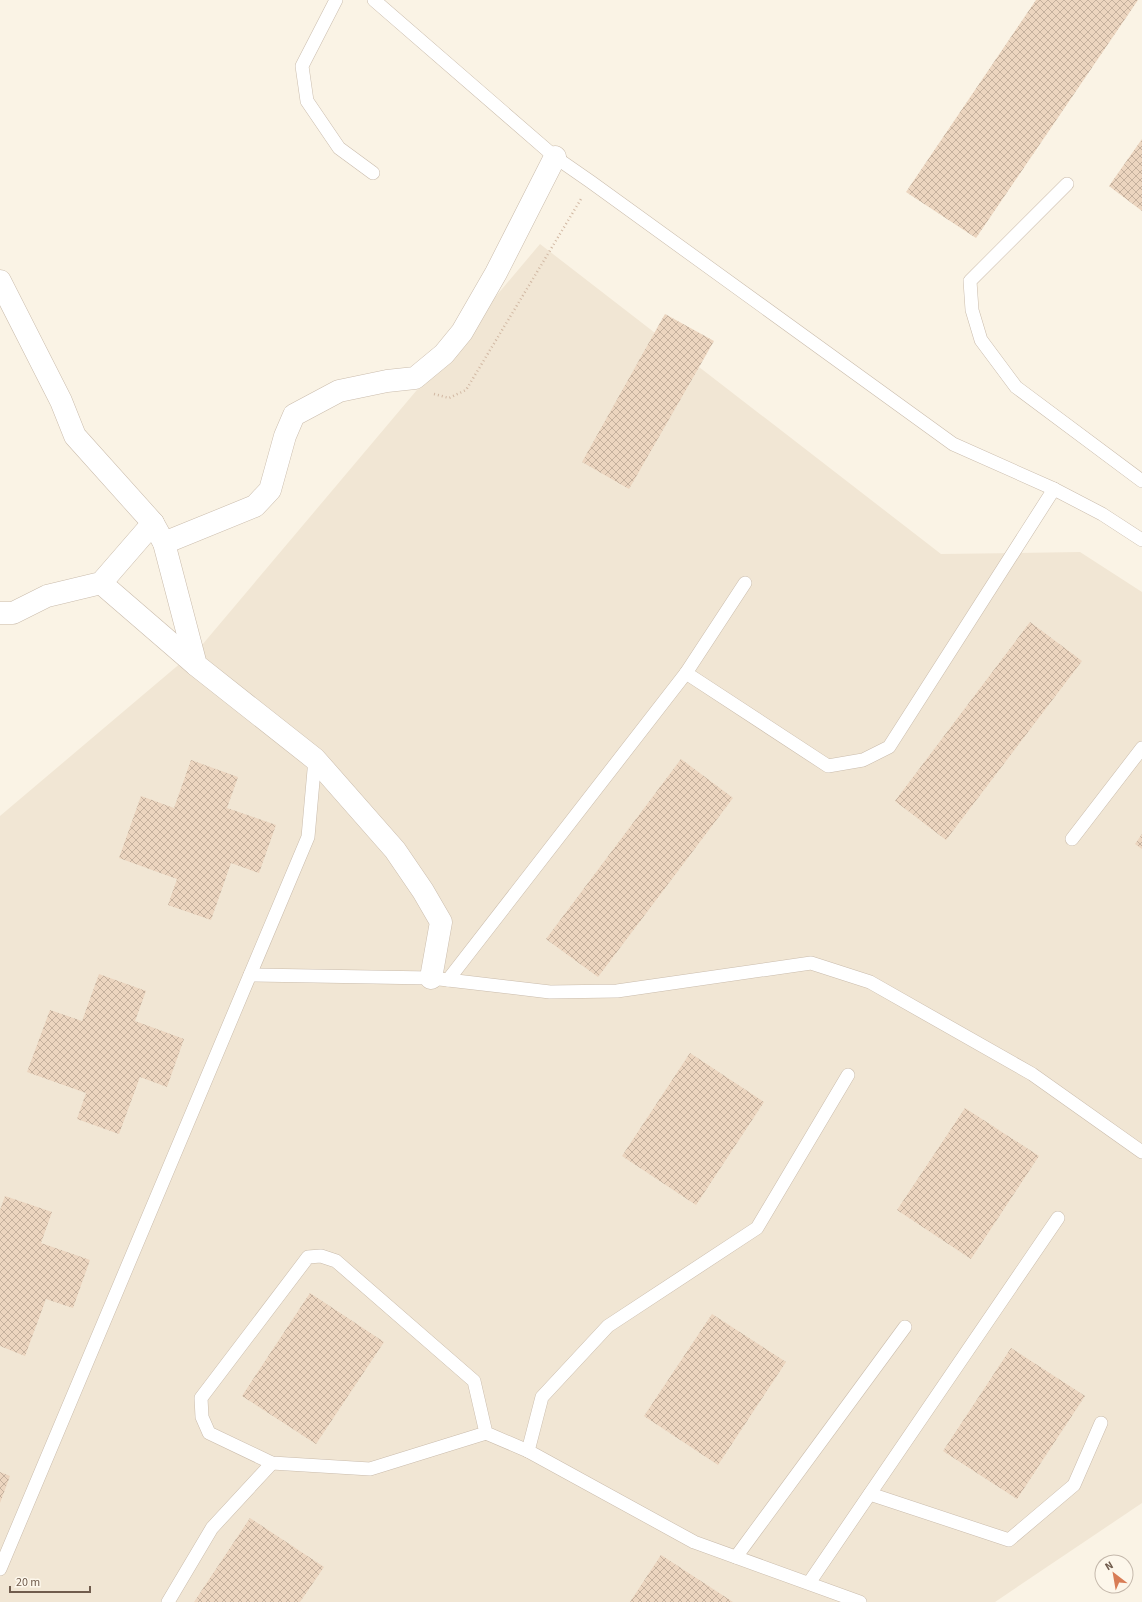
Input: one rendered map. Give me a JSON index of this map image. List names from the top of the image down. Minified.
{"scale_bar":"20 m","north":"top left"}
